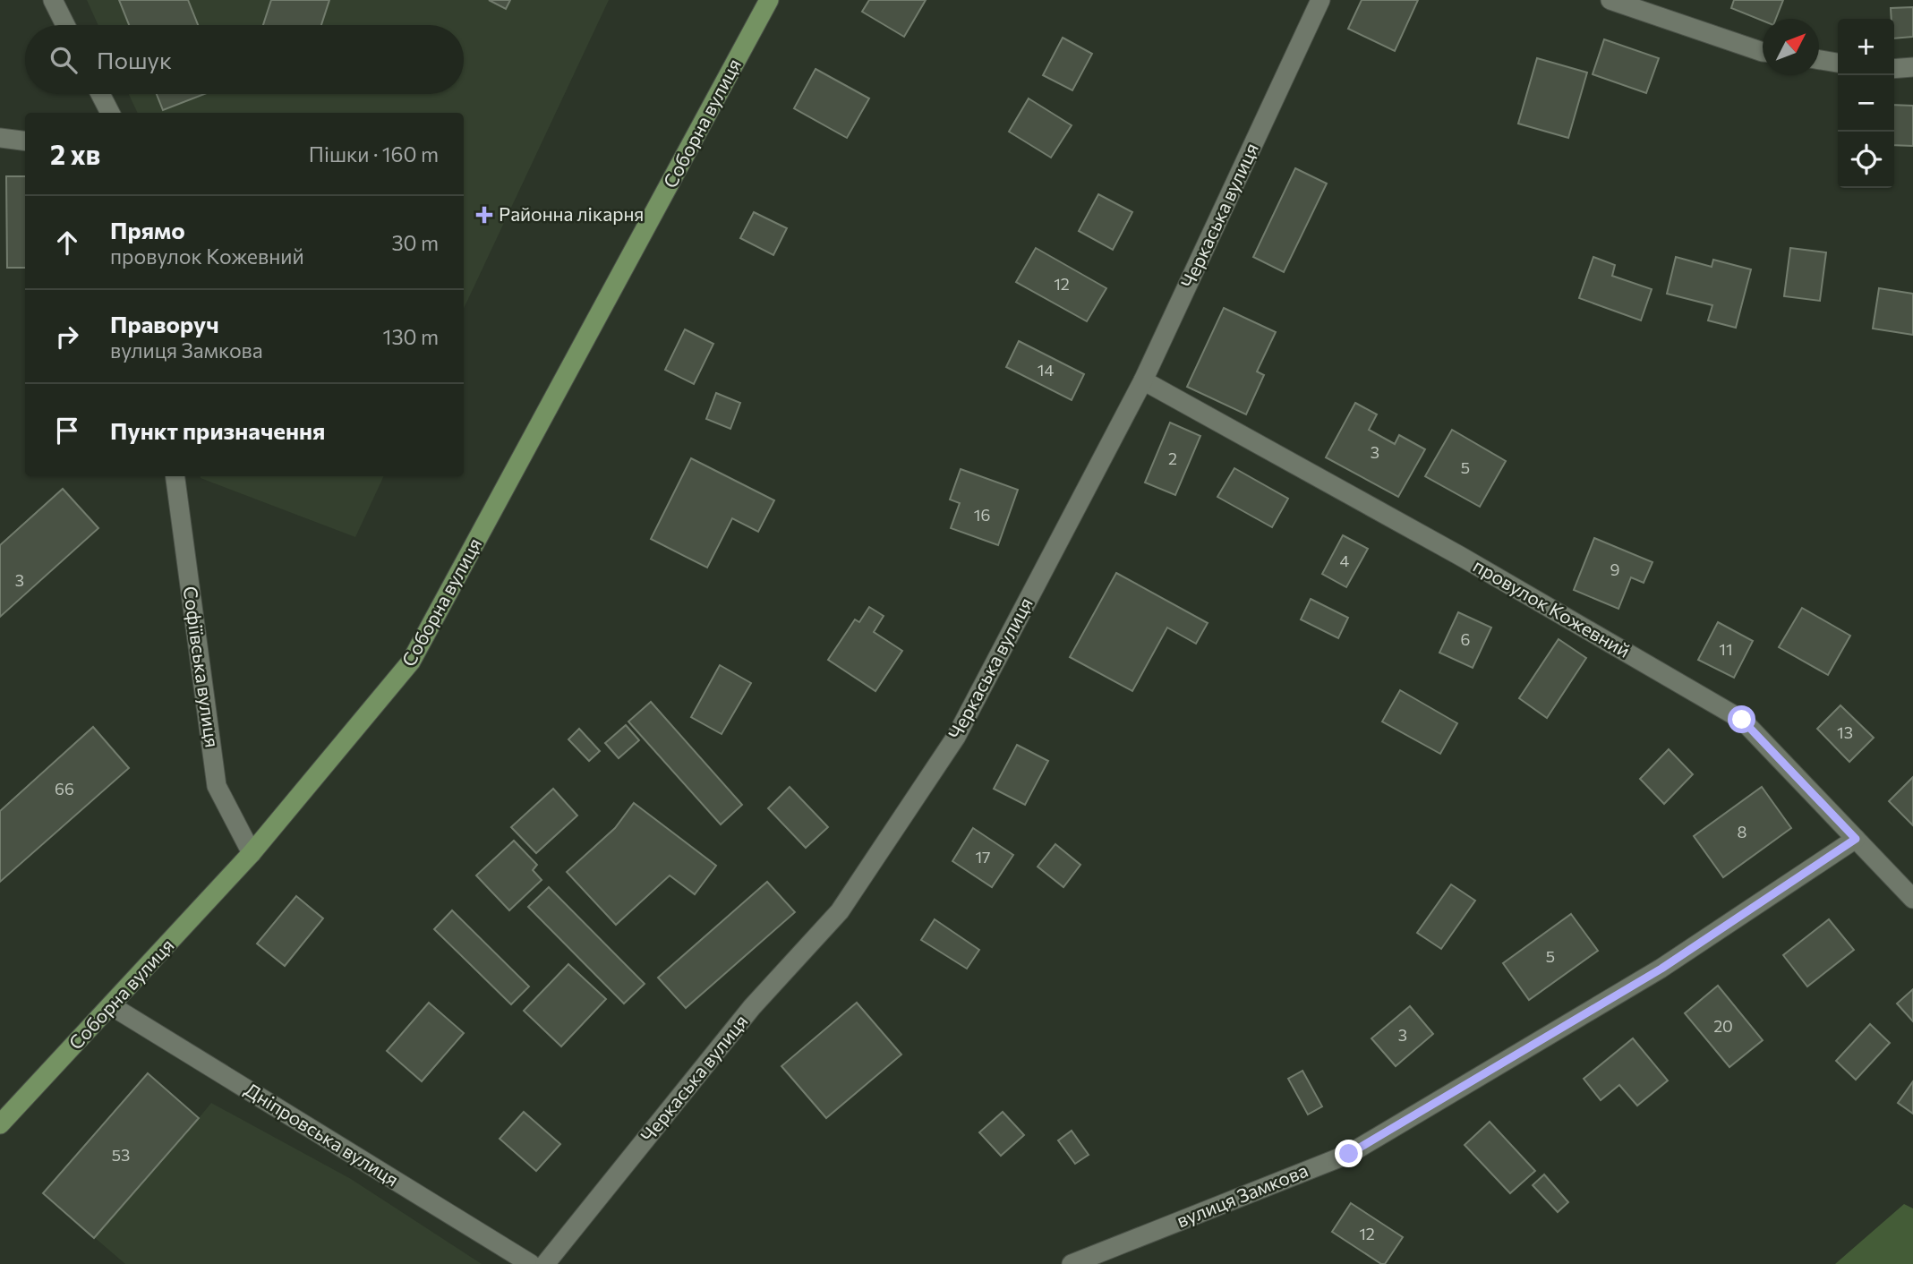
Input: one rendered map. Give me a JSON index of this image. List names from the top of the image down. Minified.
{"streets":{"main road":["Соборна вулиця"],"street":["Черкаська вулиця","провулок Кожевний","Софіївська вулиця","Дніпровська вулиця","вулиця Замкова"]},"crossings":[["Соборна вулиця","Софіївська вулиця"],["Соборна вулиця","Дніпровська вулиця"],["Черкаська вулиця","провулок Кожевний"],["провулок Кожевний","вулиця Замкова"]],"places":{"health":["Районна лікарня"]},"house_numbers":["12","14","3","2","5","16","4","9","3","6","11","13","66","8","17","5","20","3","53","12"],"north":"top right","page":{"map_buttons":["+","−"],"search":"Пошук","heading":["2 хв","Пішки · 160 m"],"list":[["Прямо","провулок Кожевний","30 m"],["Праворуч","вулиця Замкова","130 m"],"Пункт призначення"]}}
